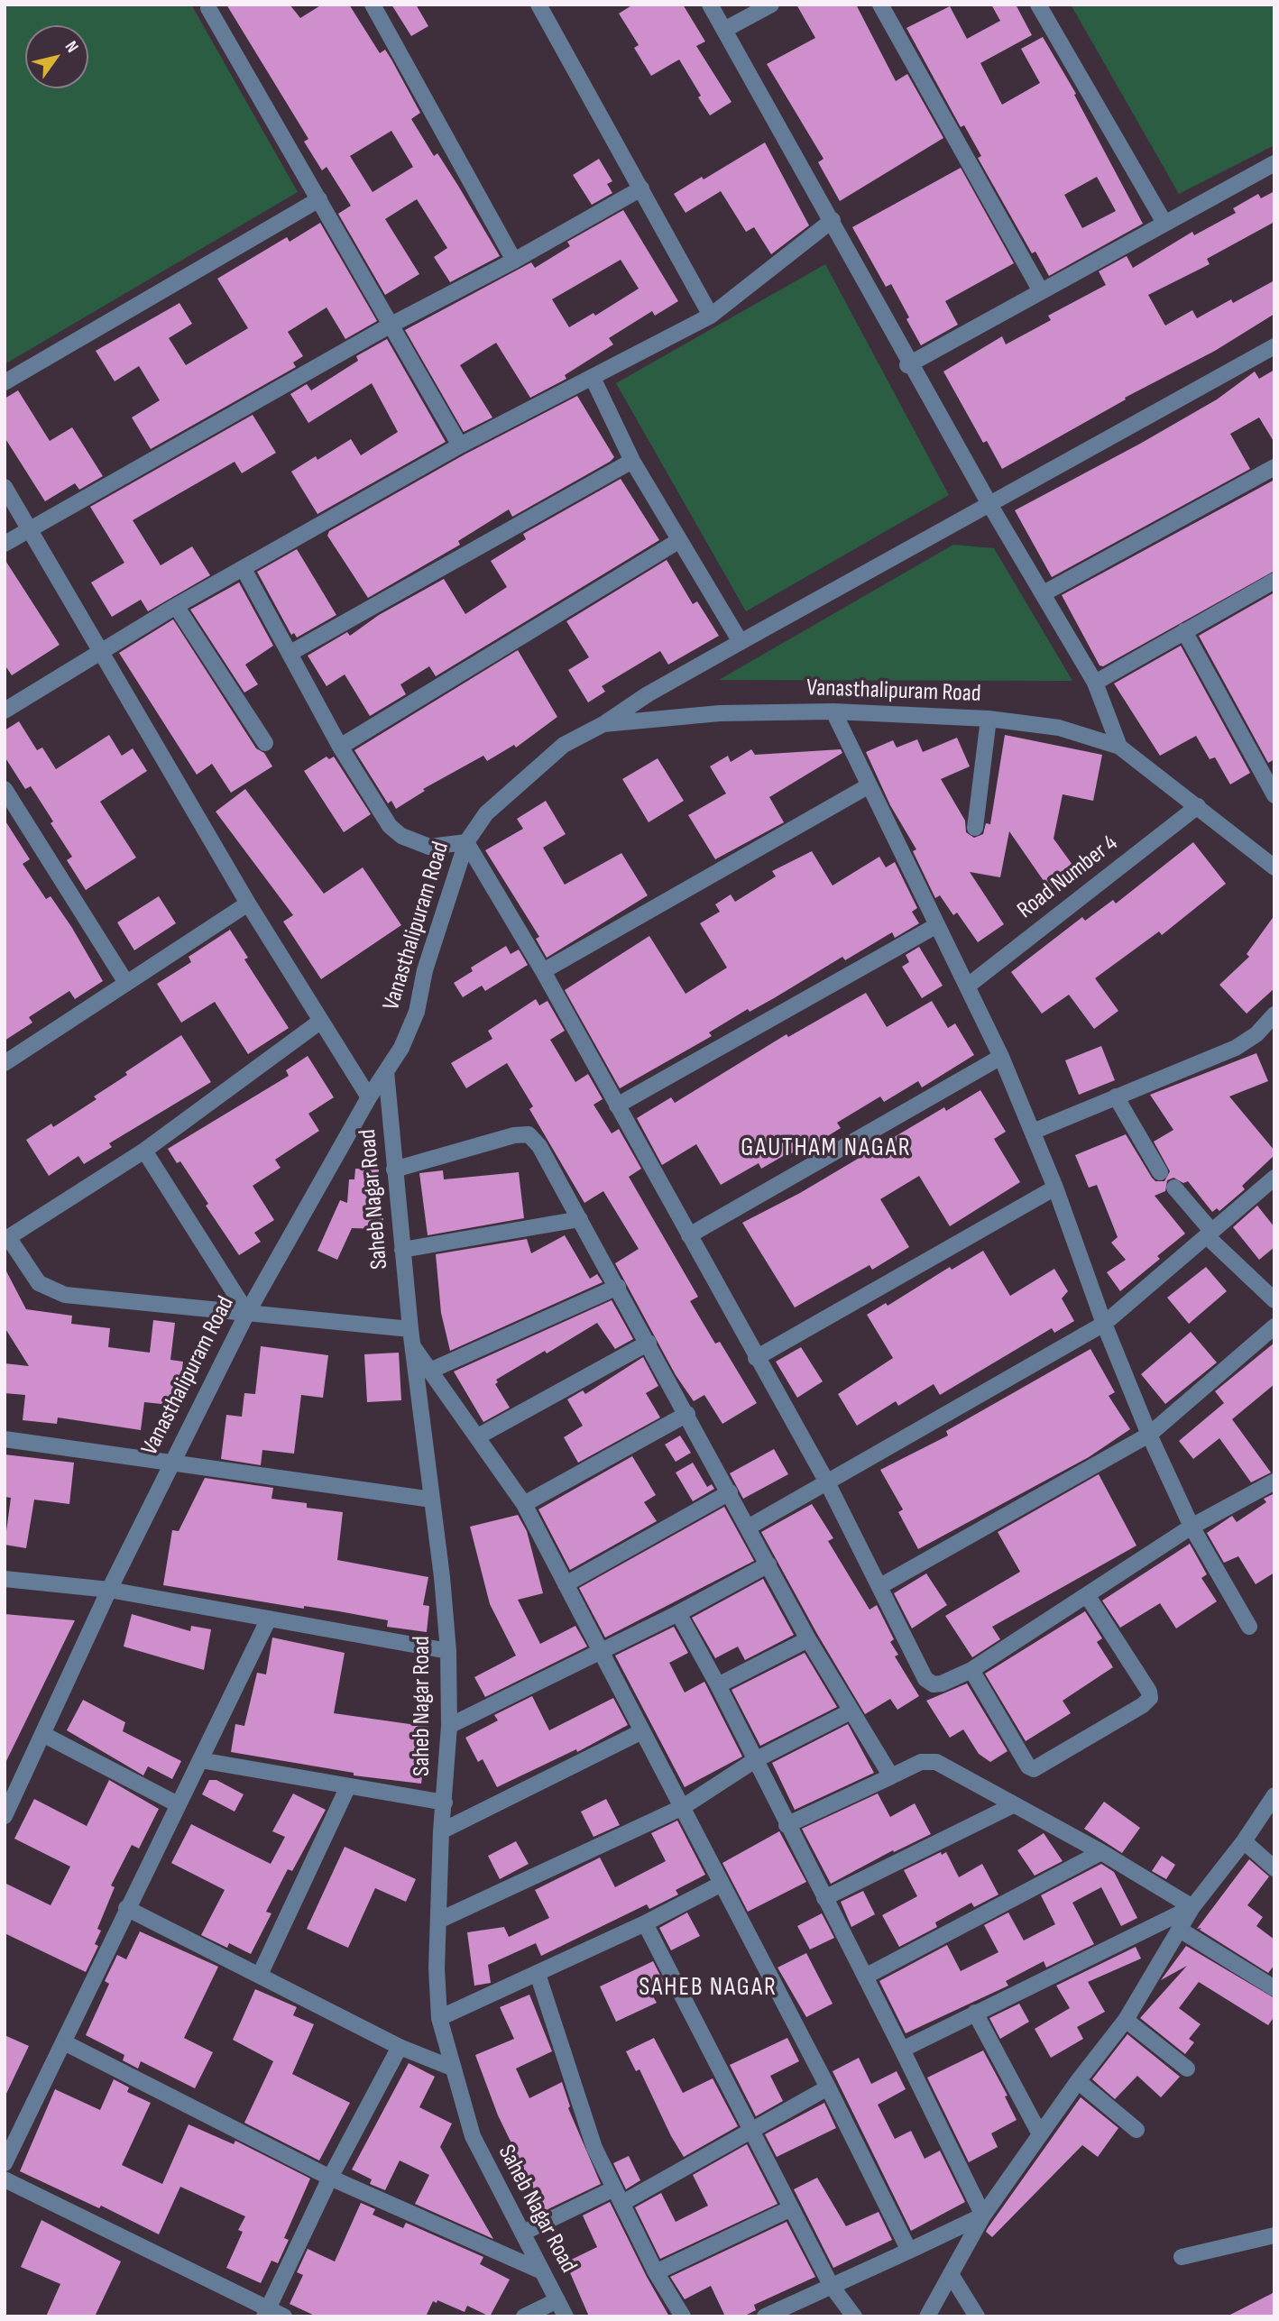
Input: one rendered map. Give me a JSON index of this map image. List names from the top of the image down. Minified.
{"streets":{"street":["Vanasthalipuram Road","Road Number 4","Saheb Nagar Road"]},"crossings":[["Vanasthalipuram Road","Road Number 4"],["Vanasthalipuram Road","Saheb Nagar Road"]],"districts":["GAUTHAM NAGAR","SAHEB NAGAR"],"north":"top right"}
